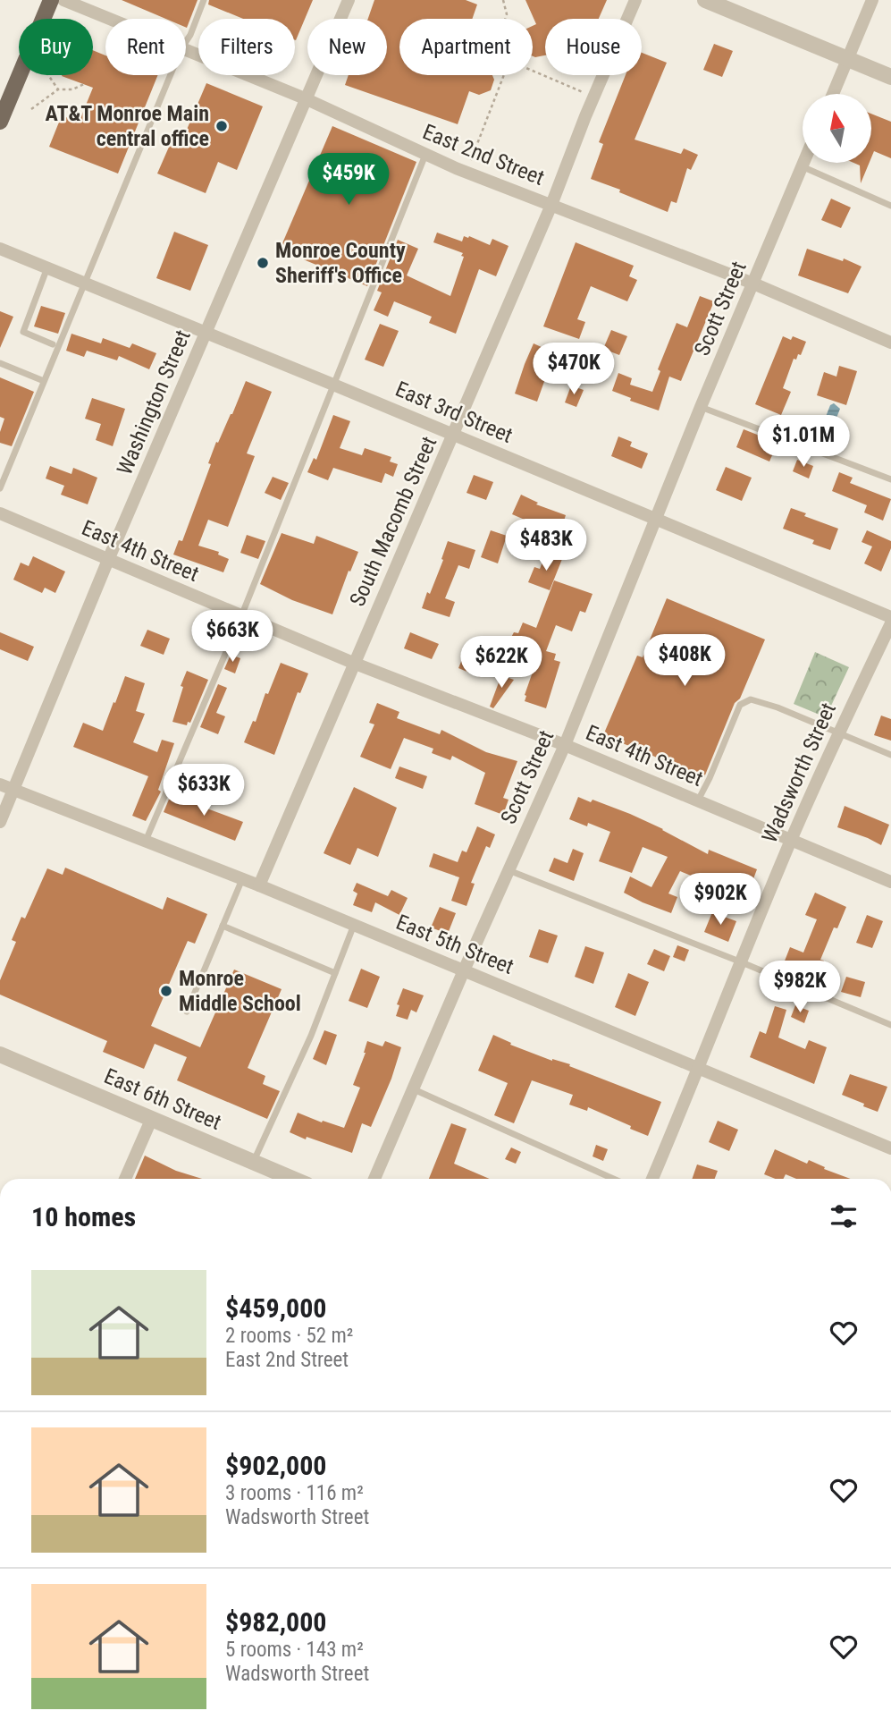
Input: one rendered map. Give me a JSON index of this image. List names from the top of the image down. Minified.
{"streets":{"street":["East 2nd Street","Scott Street","Washington Street","East 3rd Street","South Macomb Street","East 4th Street","Wadsworth Street","East 5th Street","East 6th Street"]},"crossings":[["East 2nd Street","Scott Street"],["East 2nd Street","Washington Street"],["East 2nd Street","South Macomb Street"],["Scott Street","East 3rd Street"],["Scott Street","East 4th Street"],["Scott Street","East 5th Street"],["Washington Street","East 3rd Street"],["Washington Street","East 4th Street"],["Washington Street","East 5th Street"],["East 3rd Street","South Macomb Street"],["South Macomb Street","East 4th Street"],["South Macomb Street","East 5th Street"],["East 4th Street","Wadsworth Street"],["Wadsworth Street","East 5th Street"]],"places":["AT&T Monroe Main central office","Monroe County Sheriff's Office","Monroe Middle School"],"north":"top","page":{"chip":["Buy","Rent","Filters","New","Apartment","House"],"price":["$459K","$470K","$1.01M","$483K","$663K","$408K","$622K","$633K","$902K","$982K"],"heading":"10 homes","list":[{"name":"$459,000","note":"2 rooms · 52 m² · East 2nd Street"},{"name":"$902,000","note":"3 rooms · 116 m² · Wadsworth Street"},{"name":"$982,000","note":"5 rooms · 143 m² · Wadsworth Street"}]}}
